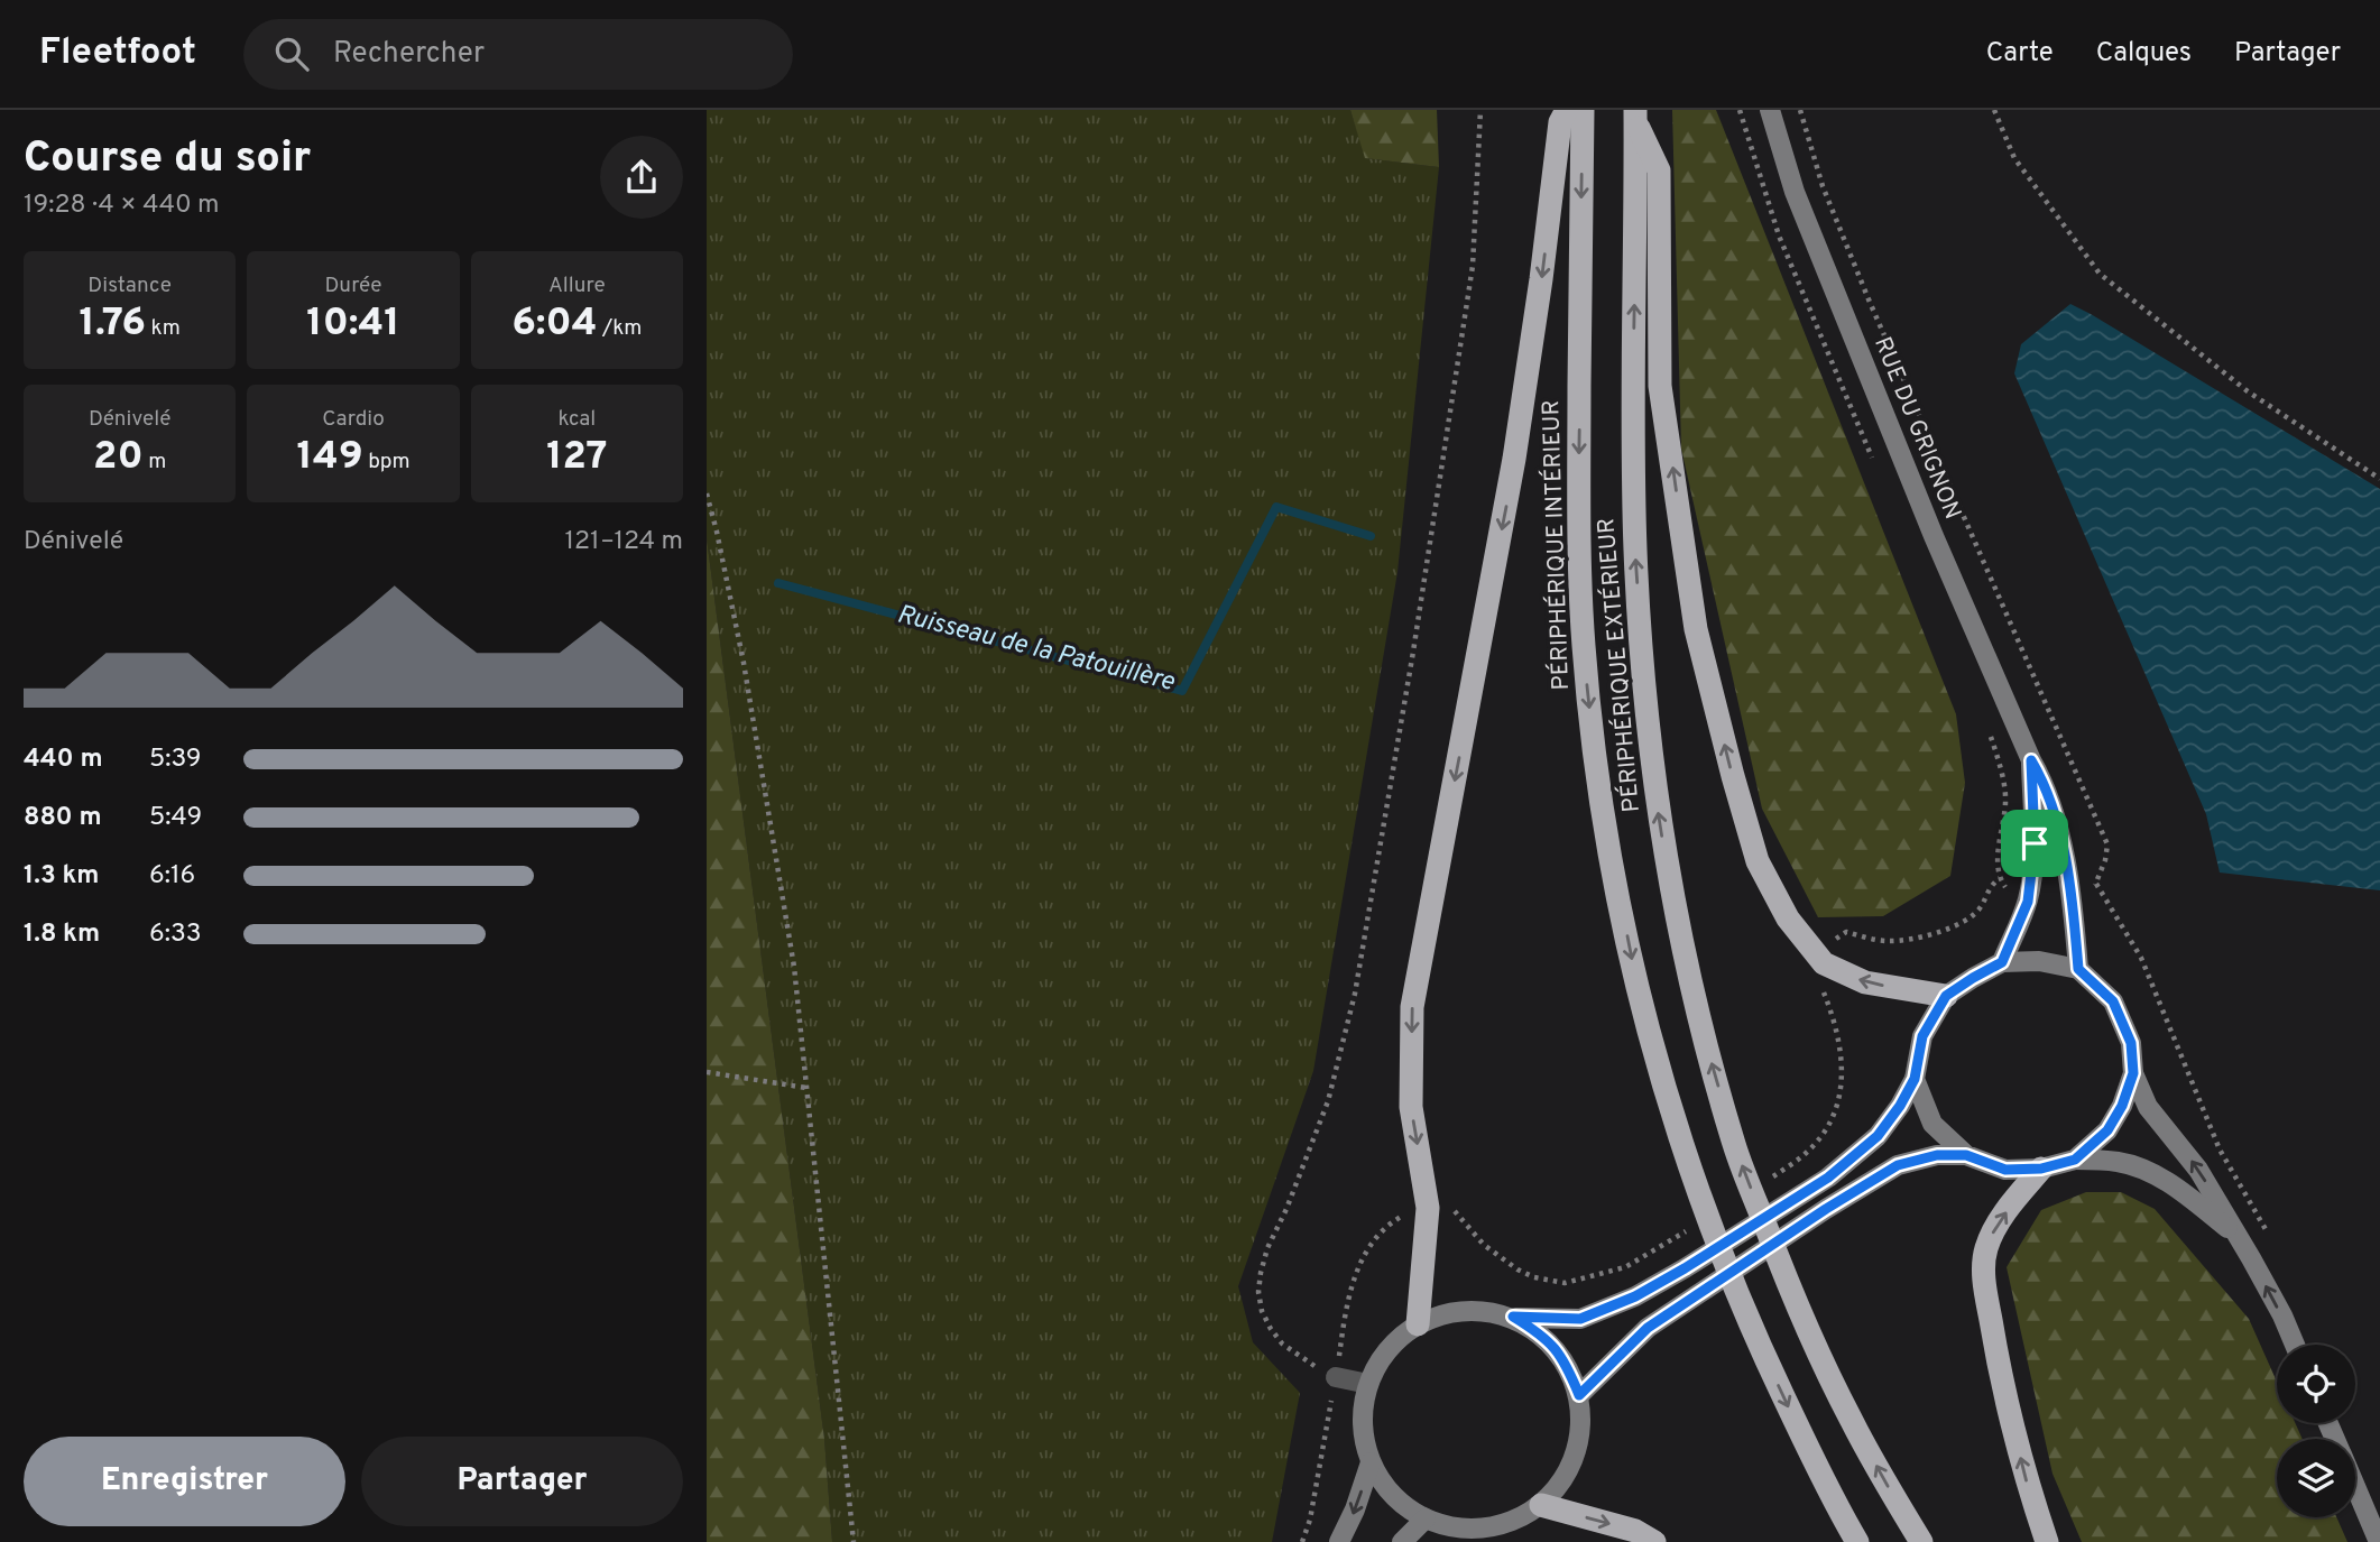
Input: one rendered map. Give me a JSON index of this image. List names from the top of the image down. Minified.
{"streets":{"highway":["PÉRIPHÉRIQUE INTÉRIEUR","PÉRIPHÉRIQUE EXTÉRIEUR"],"main road":["RUE DU GRIGNON"]},"water":["Ruisseau de la Patouillère"],"page":{"header":"Fleetfoot","search":"Rechercher","nav":["Carte","Calques","Partager"],"heading":["Course du soir","19:28 · 4 × 440 m"],"stats":[["Distance","1.76 km"],["Durée","10:41"],["Allure","6:04 /km"],["Dénivelé","20 m"],["Cardio","149 bpm"],["kcal","127"]],"chart":["Dénivelé","121–124 m"],"list":[{"name":"440 m","note":"5:39"},{"name":"880 m","note":"5:49"},{"name":"1.3 km","note":"6:16"},{"name":"1.8 km","note":"6:33"}],"buttons":["Enregistrer","Partager"]}}
